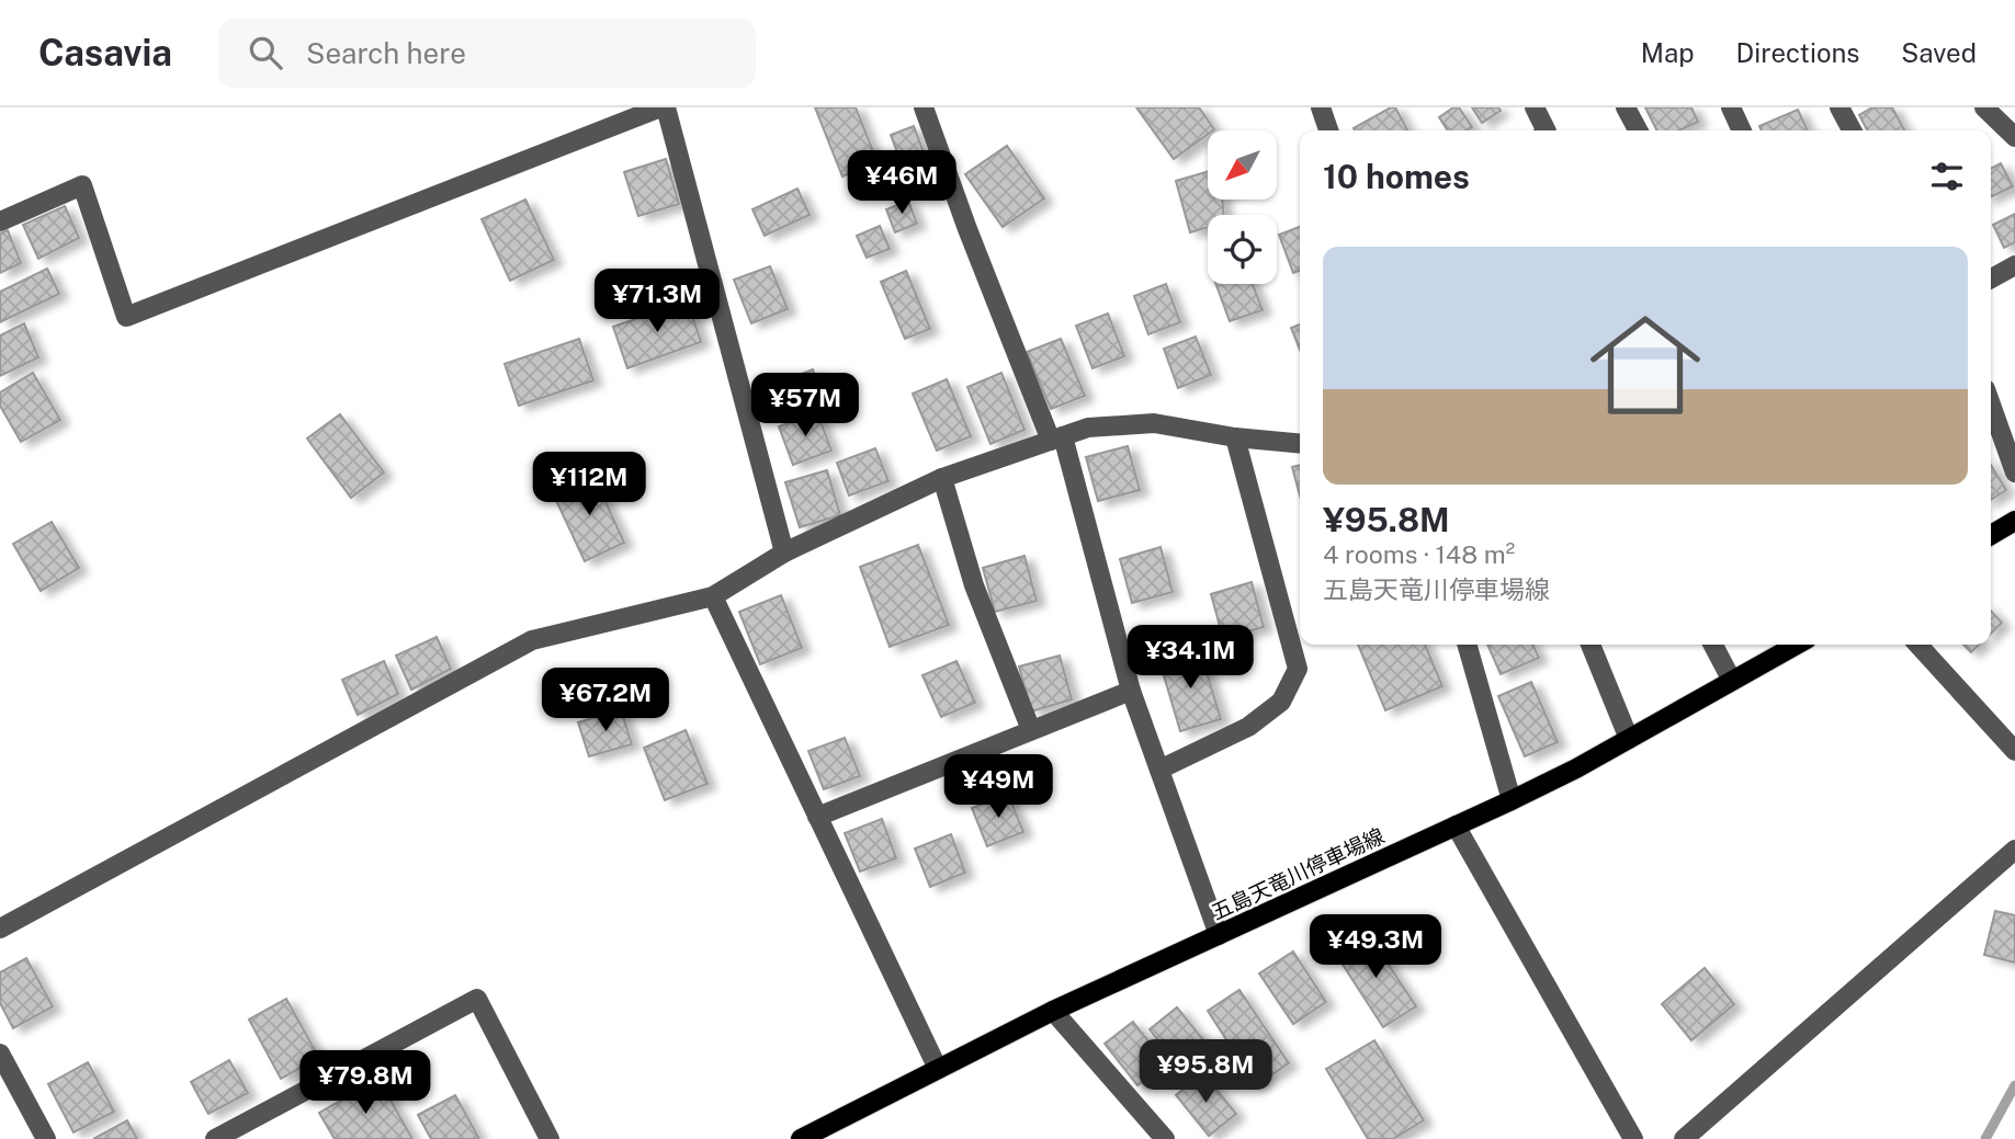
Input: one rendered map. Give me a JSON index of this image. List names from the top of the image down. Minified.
{"streets":{"main road":["五島天竜川停車場線"]},"north":"bottom left","page":{"header":"Casavia","search":"Search here","nav":["Map","Directions","Saved"],"heading":"10 homes","price":["¥46M","¥71.3M","¥57M","¥112M","¥34.1M","¥67.2M","¥49M","¥49.3M","¥95.8M","¥79.8M"],"list":[{"name":"¥95.8M","note":"4 rooms · 148 m² · 五島天竜川停車場線"}]}}
